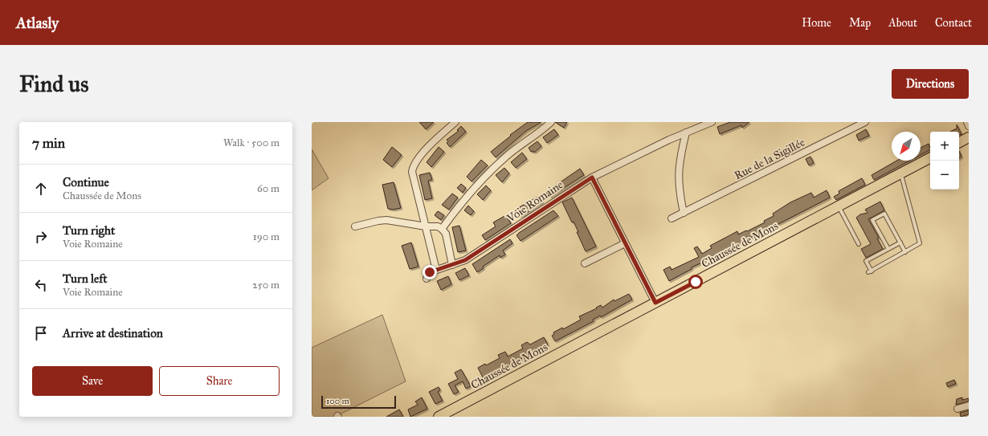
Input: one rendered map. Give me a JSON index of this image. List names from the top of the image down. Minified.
{"streets":{"main road":["Chaussée de Mons"],"street":["Rue de la Sigillée","Voie Romaine"]},"scale_bar":"100 m","north":"bottom left","page":{"header":"Atlasly","nav":["Home","Map","About","Contact"],"buttons":["Directions",["Save","Share"]],"title":"Find us","heading":["7 min","Walk · 500 m"],"map_buttons":["+","−"],"list":[["Continue","Chaussée de Mons","60 m"],["Turn right","Voie Romaine","190 m"],["Turn left","Voie Romaine","250 m"],"Arrive at destination"],"scale":"100 m"}}
